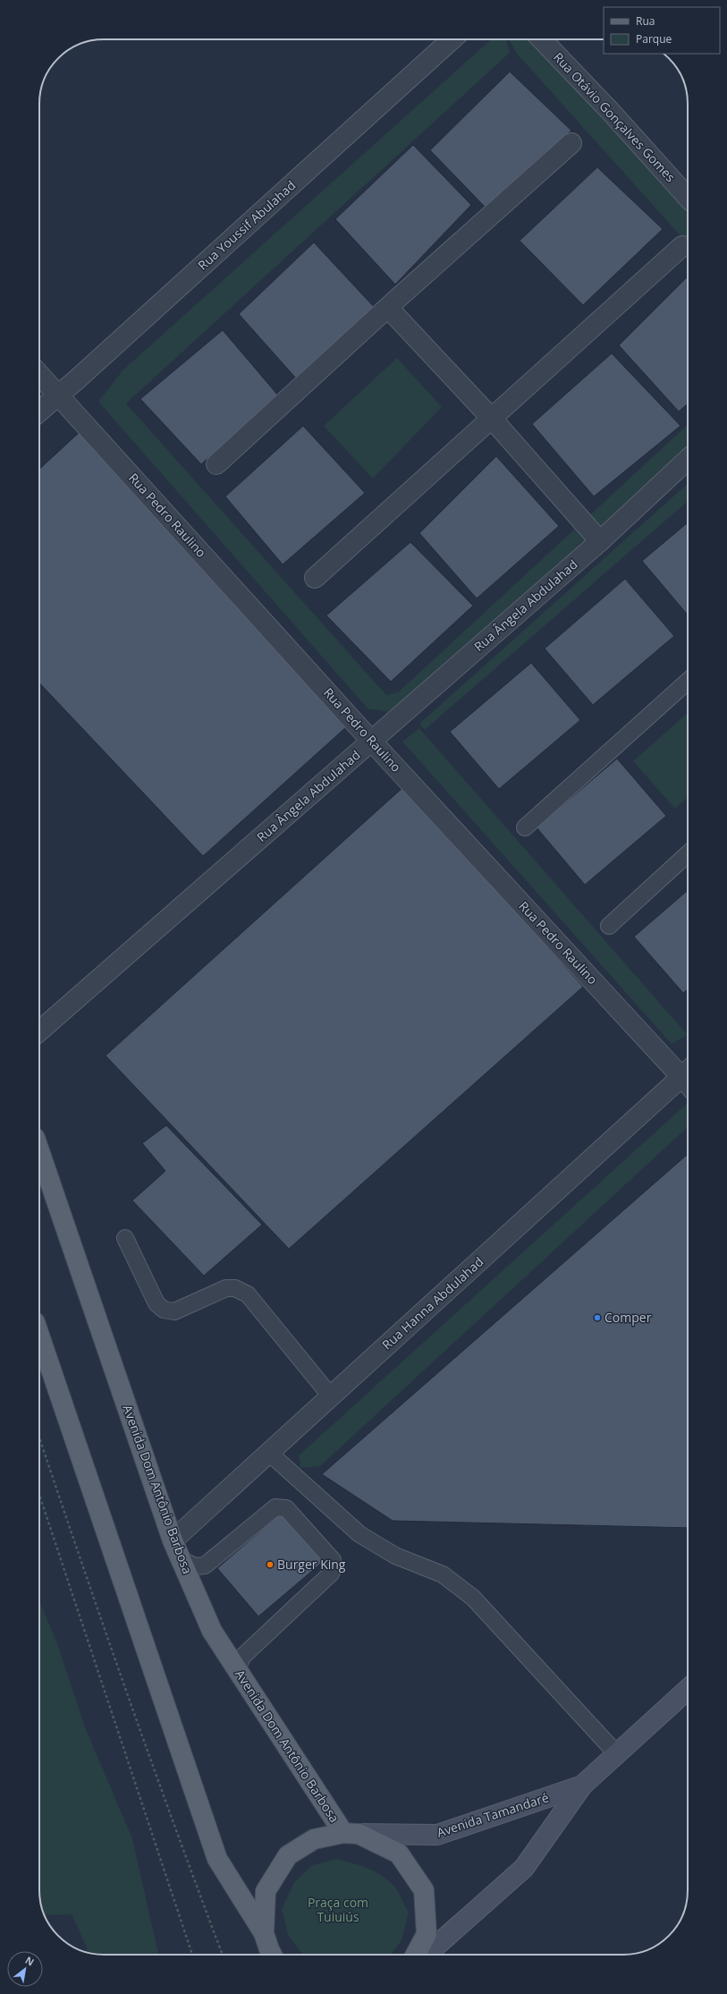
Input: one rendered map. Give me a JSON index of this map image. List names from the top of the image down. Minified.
{"streets":{"main road":["Avenida Dom Antônio Barbosa","Avenida Tamandaré"],"street":["Rua Otávio Gonçalves Gomes","Rua Youssif Abulahad","Rua Pedro Raulino","Rua Ângela Abdulahad","Rua Hanna Abdulahad"]},"crossings":[["Rua Youssif Abulahad","Rua Pedro Raulino"],["Rua Pedro Raulino","Rua Ângela Abdulahad"],["Rua Hanna Abdulahad","Avenida Dom Antônio Barbosa"],["Avenida Dom Antônio Barbosa","Avenida Tamandaré"]],"parks":["Praça com Tuiuiús"],"places":["Comper","Burger King"],"legend":["Rua","Parque"],"north":"top right"}
